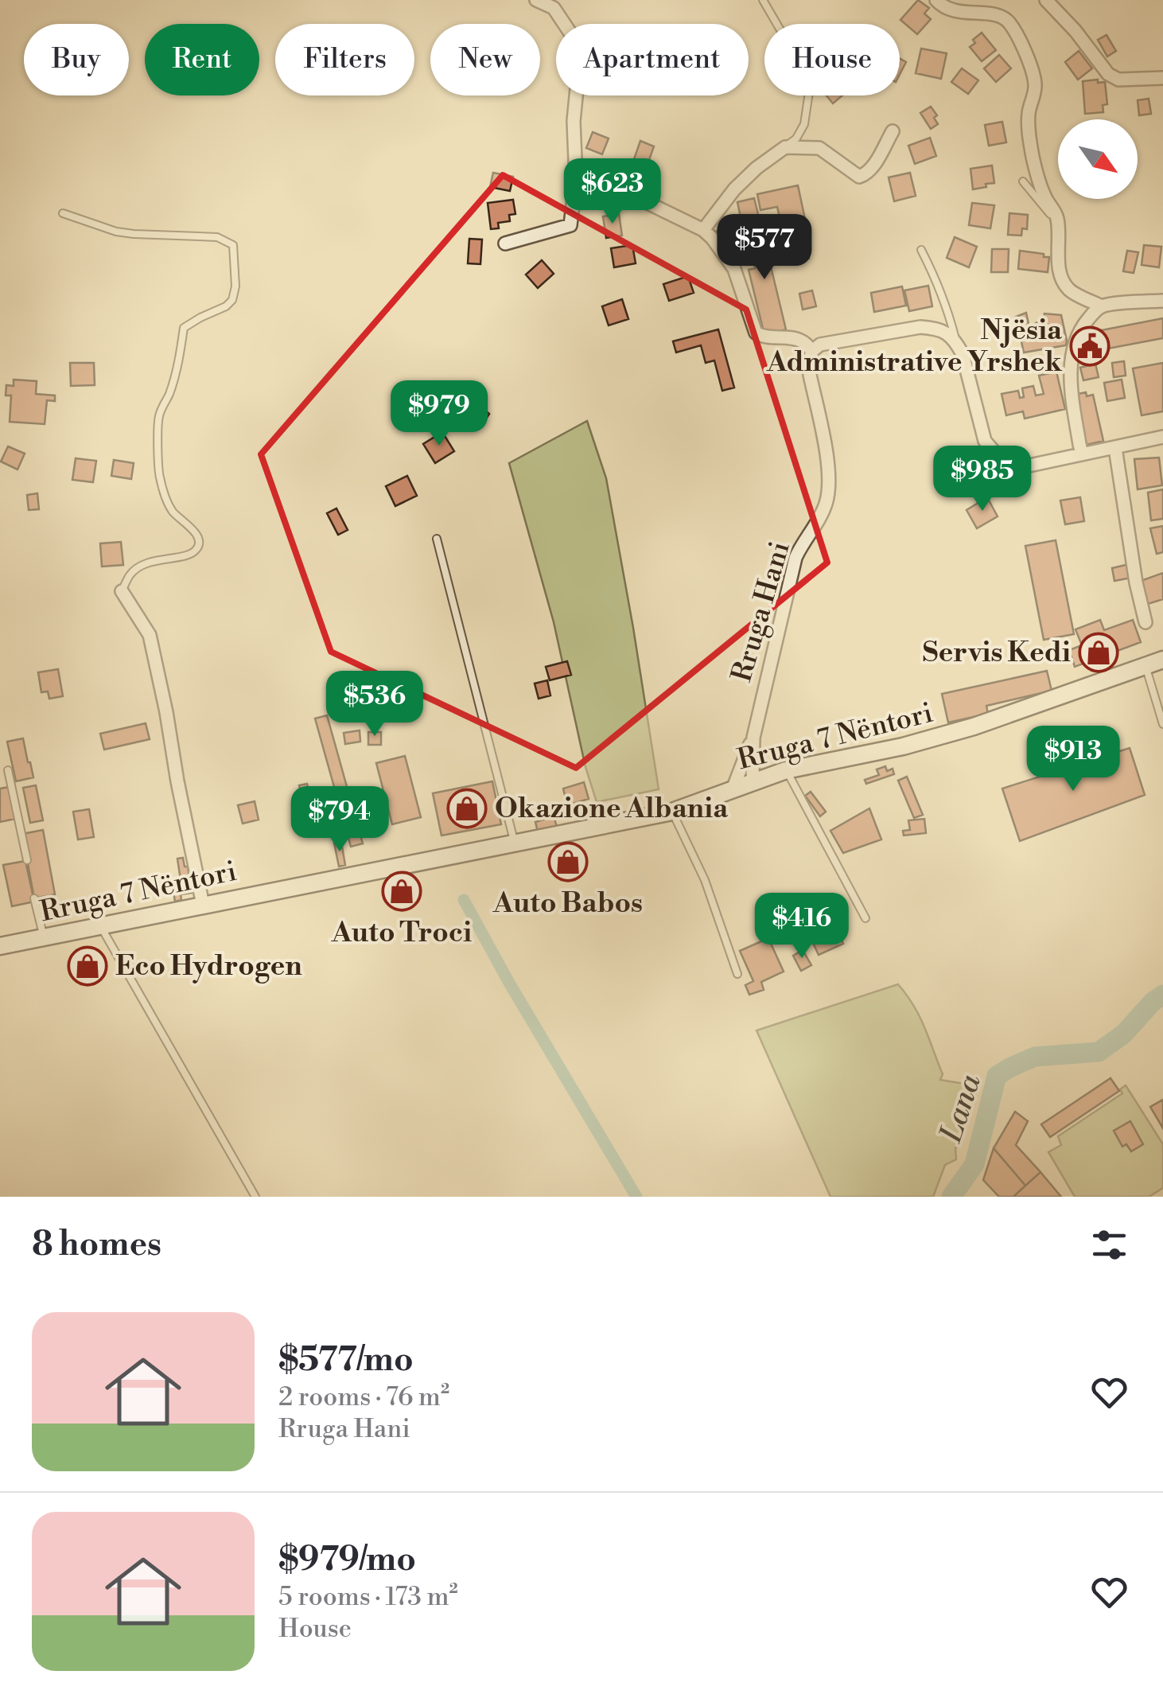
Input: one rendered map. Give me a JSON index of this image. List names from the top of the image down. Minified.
{"streets":{"main road":["Rruga 7 Nëntori"],"street":["Rruga Hani"]},"crossings":[["Rruga Hani","Rruga 7 Nëntori"]],"water":["Lana"],"places":{"public building":["Njësia Administrative Yrshek"],"shop":["Servis Kedi","Okazione Albania","Auto Babos","Auto Troci","Eco Hydrogen"]},"north":"bottom right","page":{"chip":["Buy","Rent","Filters","New","Apartment","House"],"price":["$623","$577","$979","$985","$536","$913","$794","$416"],"heading":"8 homes","list":[{"name":"$577/mo","note":"2 rooms · 76 m² · Rruga Hani"},{"name":"$979/mo","note":"5 rooms · 173 m² · House"}]}}
